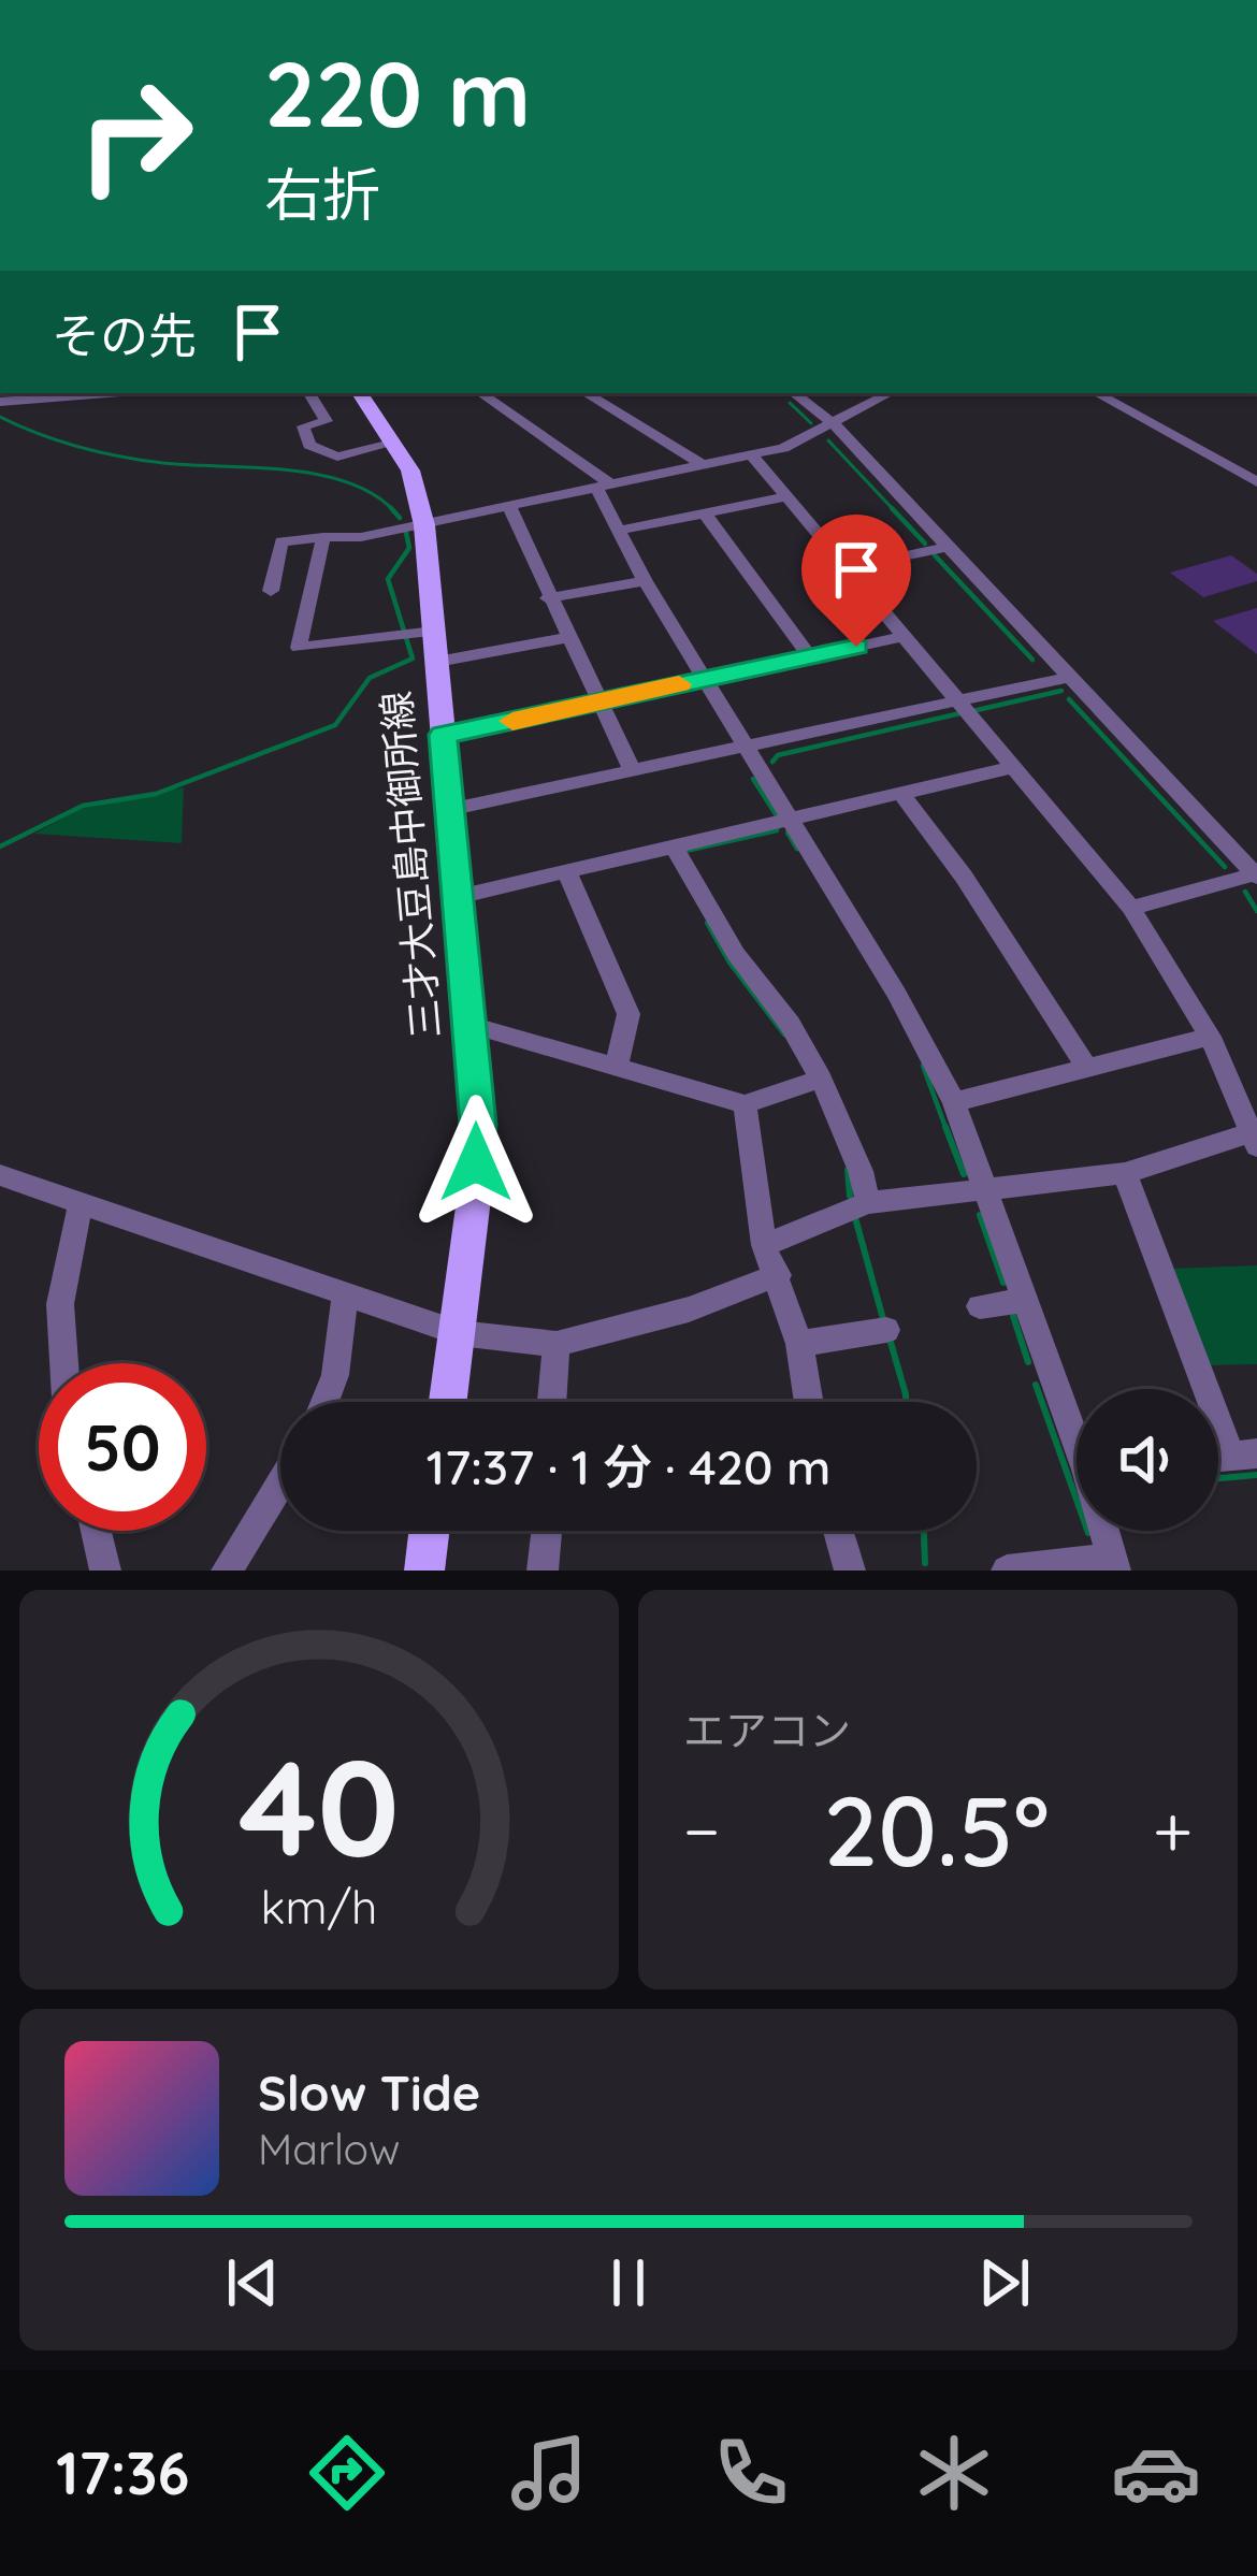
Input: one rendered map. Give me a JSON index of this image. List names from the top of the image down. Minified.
{"streets":{"main road":["三才大豆島中御所線"]},"page":{"turn":["220 m","右折"],"then":"その先","limit":"50","trip":"17:37 · 1 分 · 420 m","tile":"エアコン","heat":["−","20.5°","+"],"song":["Slow Tide","Marlow"],"tabs":"17:36","gauge":["40","km/h"]}}
